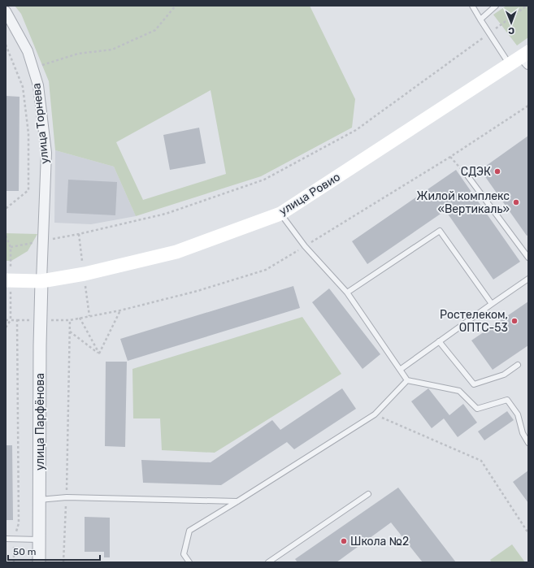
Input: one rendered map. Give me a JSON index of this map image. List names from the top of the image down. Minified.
{"streets":{"main road":["улица Ровио"],"street":["улица Торнева","улица Парфёнова"]},"crossings":[["улица Торнева","улица Ровио"],["улица Торнева","улица Парфёнова"],["улица Ровио","улица Парфёнова"]],"places":["СДЭК","Жилой комплекс «Вертикаль»","Ростелеком, ОПТС-53","Школа №2"],"scale_bar":"50 m","north":"bottom"}
